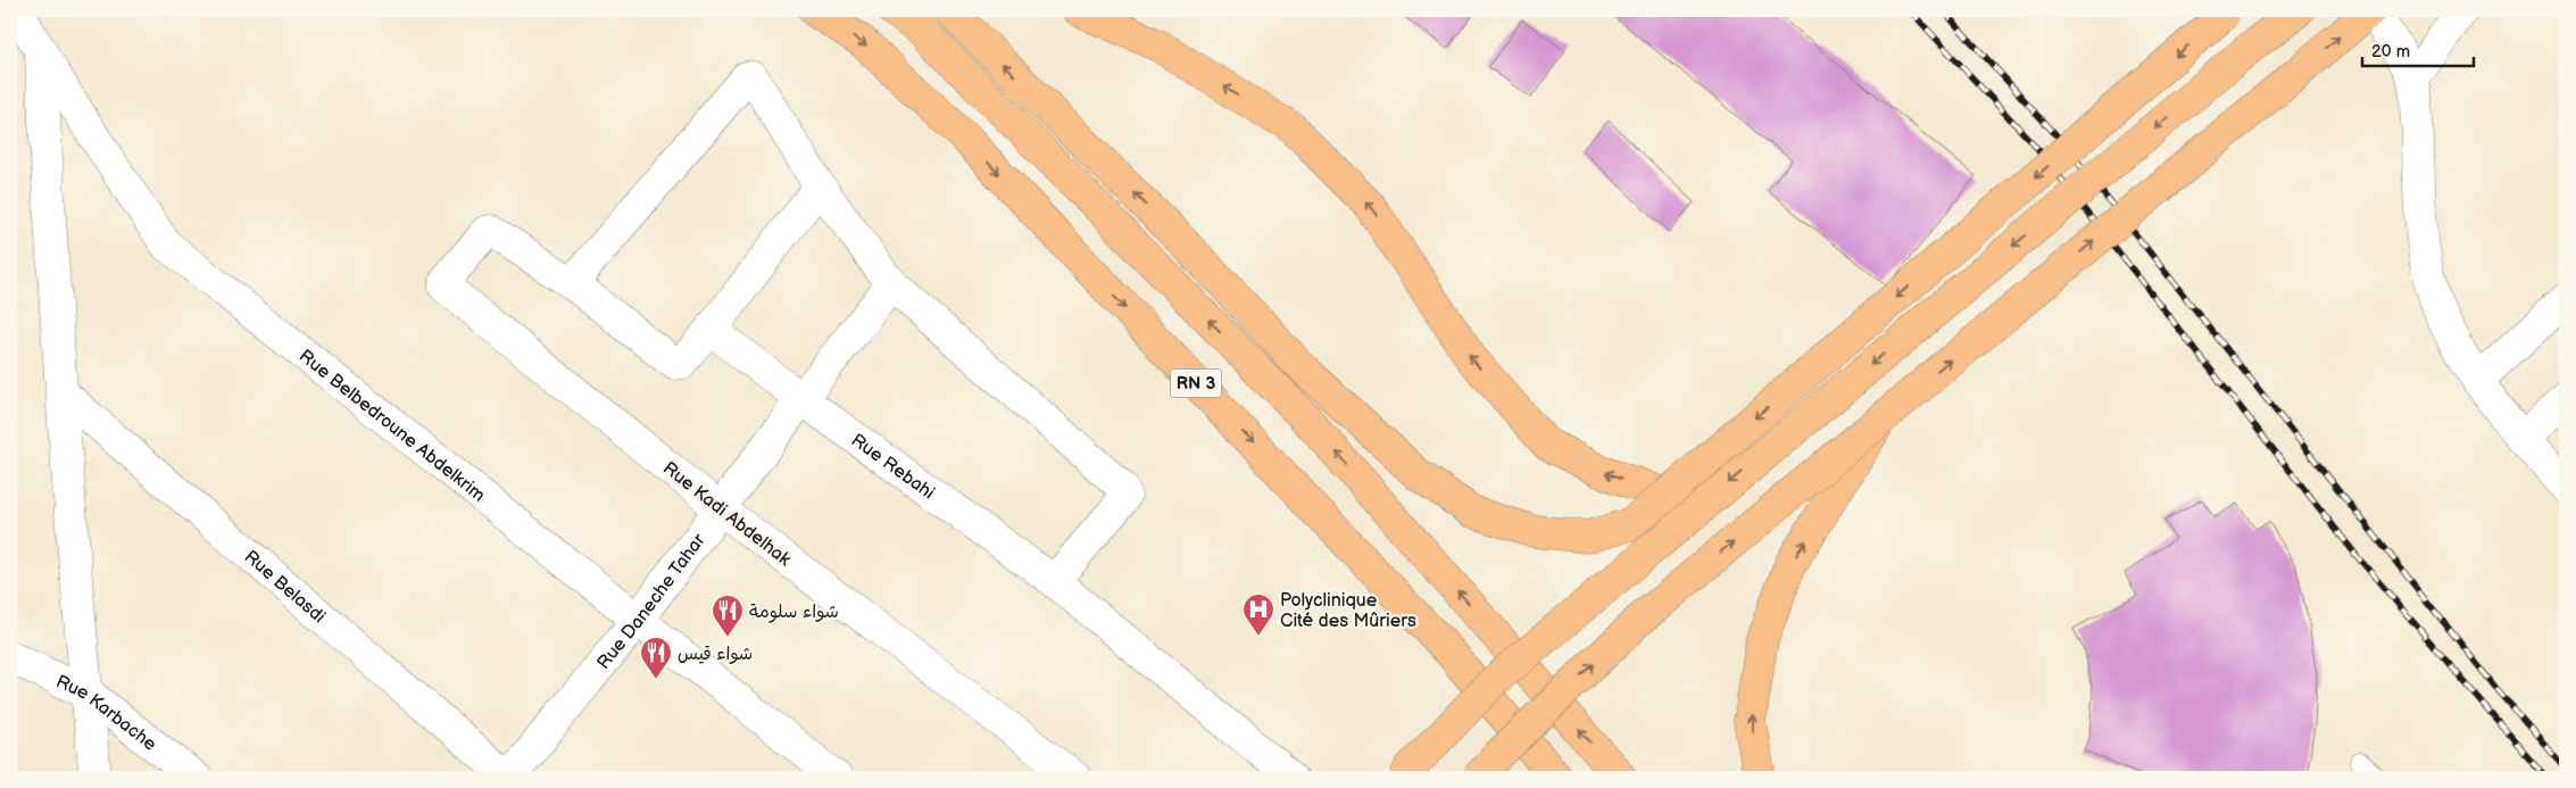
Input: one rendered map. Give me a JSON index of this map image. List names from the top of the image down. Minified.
{"streets":{"main road":["RN 3"],"street":["Rue Belbedroune Abdelkrim","Rue Rebahi","Rue Kadi Abdelhak","Rue Belasdi","Rue Daneche Tahar","Rue Karbache"]},"crossings":[["Rue Belbedroune Abdelkrim","Rue Daneche Tahar"],["Rue Rebahi","Rue Daneche Tahar"],["Rue Kadi Abdelhak","Rue Daneche Tahar"],["Rue Belasdi","Rue Daneche Tahar"]],"places":{"hospital":["Polyclinique Cité des Mûriers"],"restaurant":["شواء سلومة","شواء قيس"]},"scale_bar":"20 m"}
